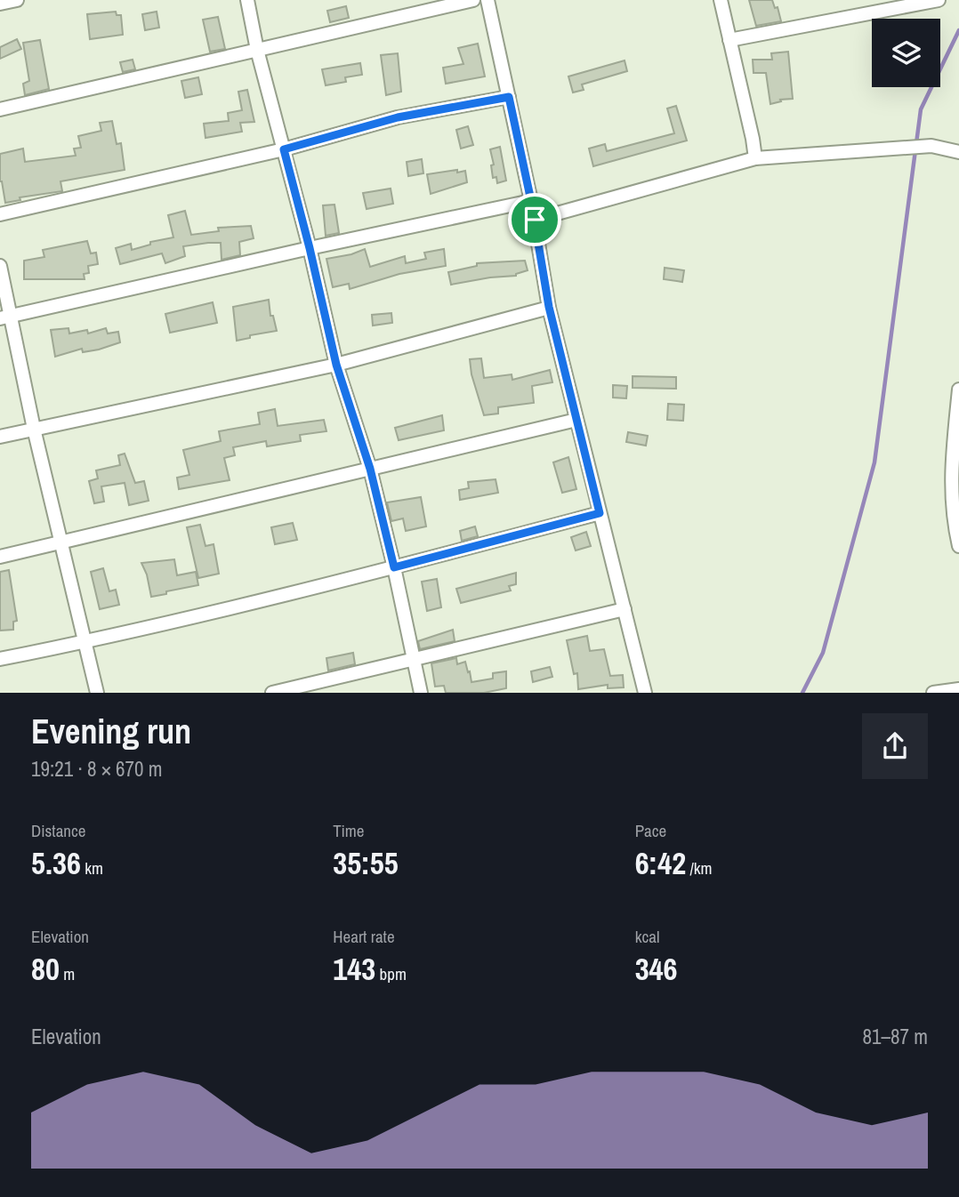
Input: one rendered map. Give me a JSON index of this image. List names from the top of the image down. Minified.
{"page":{"heading":["Evening run","19:21 · 8 × 670 m"],"stats":[["Distance","5.36 km"],["Time","35:55"],["Pace","6:42 /km"],["Elevation","80 m"],["Heart rate","143 bpm"],["kcal","346"]],"chart":["Elevation","81–87 m"]}}
